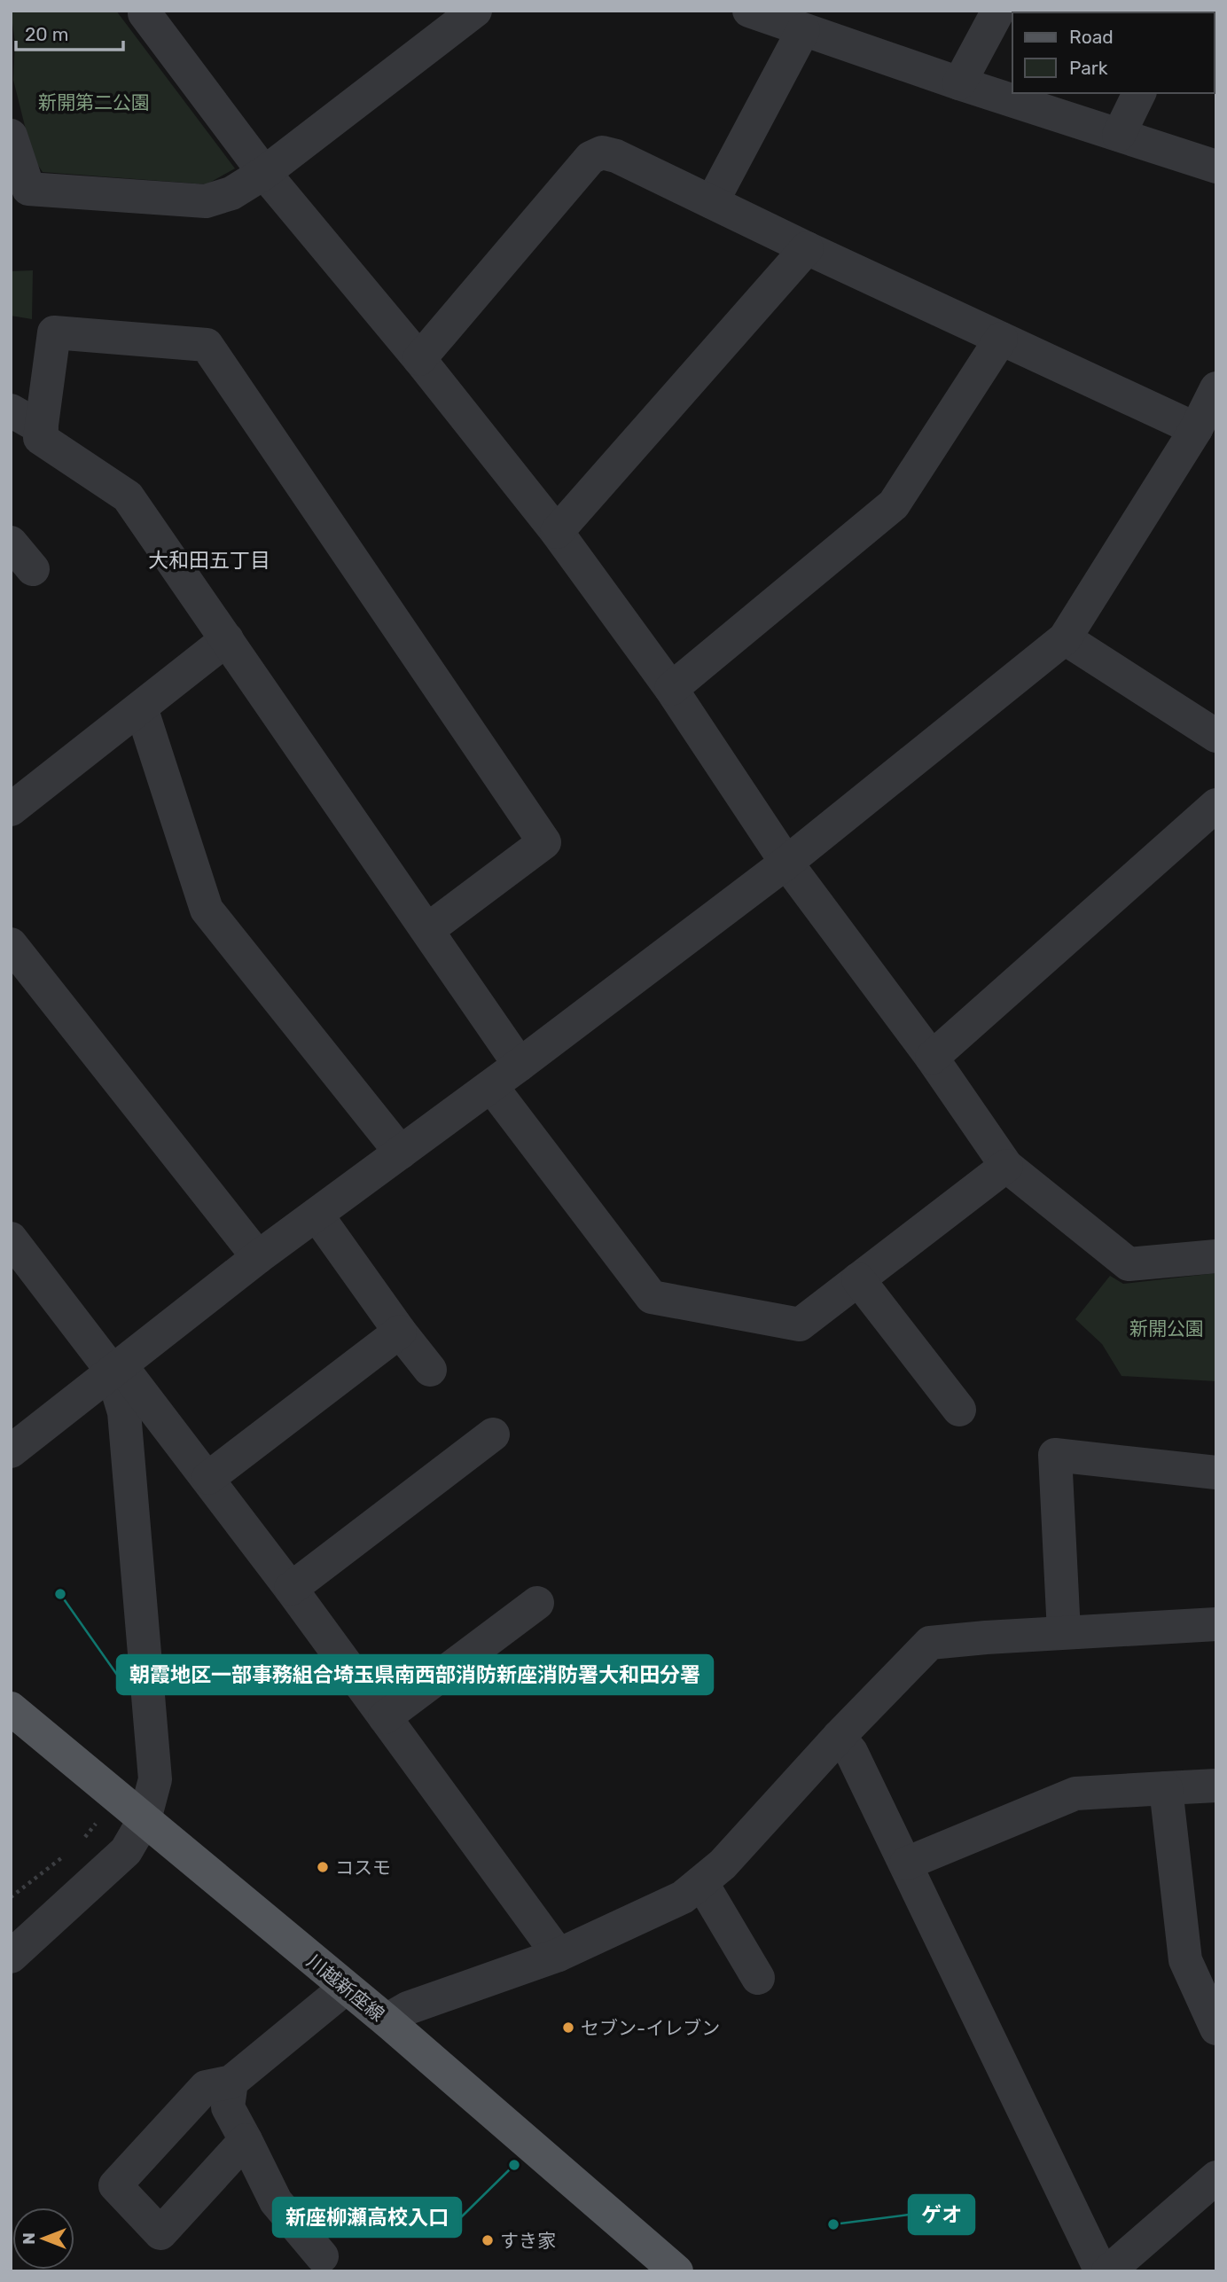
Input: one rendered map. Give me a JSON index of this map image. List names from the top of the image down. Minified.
{"streets":{"main road":["川越新座線"]},"districts":["大和田五丁目"],"parks":["新開第二公園","新開公園"],"places":["朝霞地区一部事務組合埼玉県南西部消防新座消防署大和田分署","コスモ","セブン-イレブン","新座柳瀬高校入口","ゲオ","すき家"],"legend":["Road","Park"],"scale_bar":"20 m","north":"left"}
